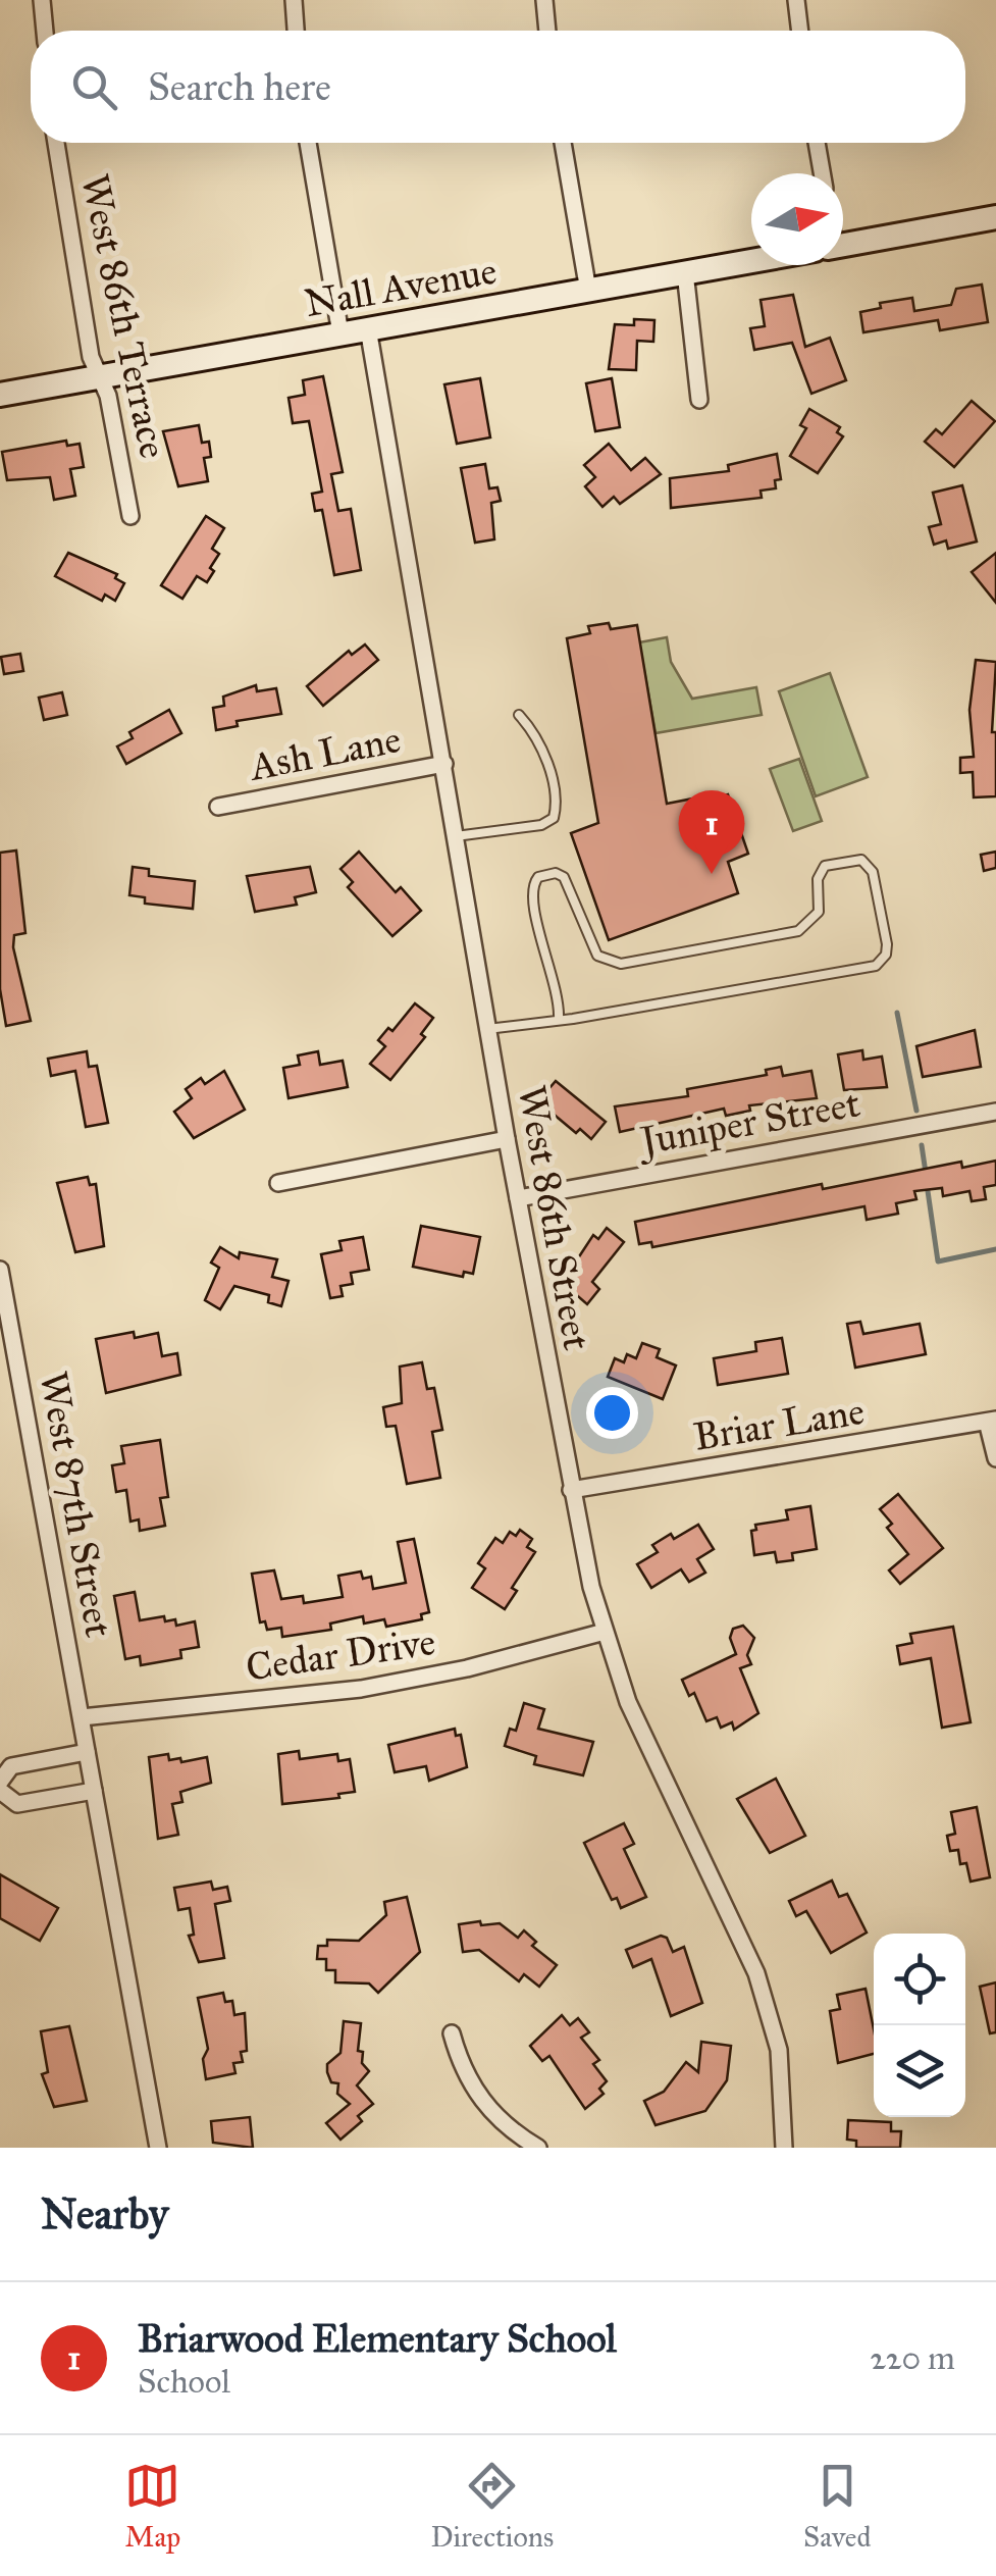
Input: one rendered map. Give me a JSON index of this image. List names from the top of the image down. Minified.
{"streets":{"main road":["Nall Avenue"],"street":["West 86th Terrace","Ash Lane","Juniper Street","West 86th Street","Briar Lane","West 87th Street","Cedar Drive"]},"crossings":[["Nall Avenue","West 86th Terrace"],["Nall Avenue","West 86th Street"],["Ash Lane","West 86th Street"],["Juniper Street","West 86th Street"],["West 86th Street","Briar Lane"],["West 86th Street","Cedar Drive"],["West 87th Street","Cedar Drive"]],"north":"right","page":{"search":"Search here","pins":"1","heading":"Nearby","list":[{"mark":"1","name":"Briarwood Elementary School","note":"School","value":"220 m"}],"nav":["Map","Directions","Saved"]}}
